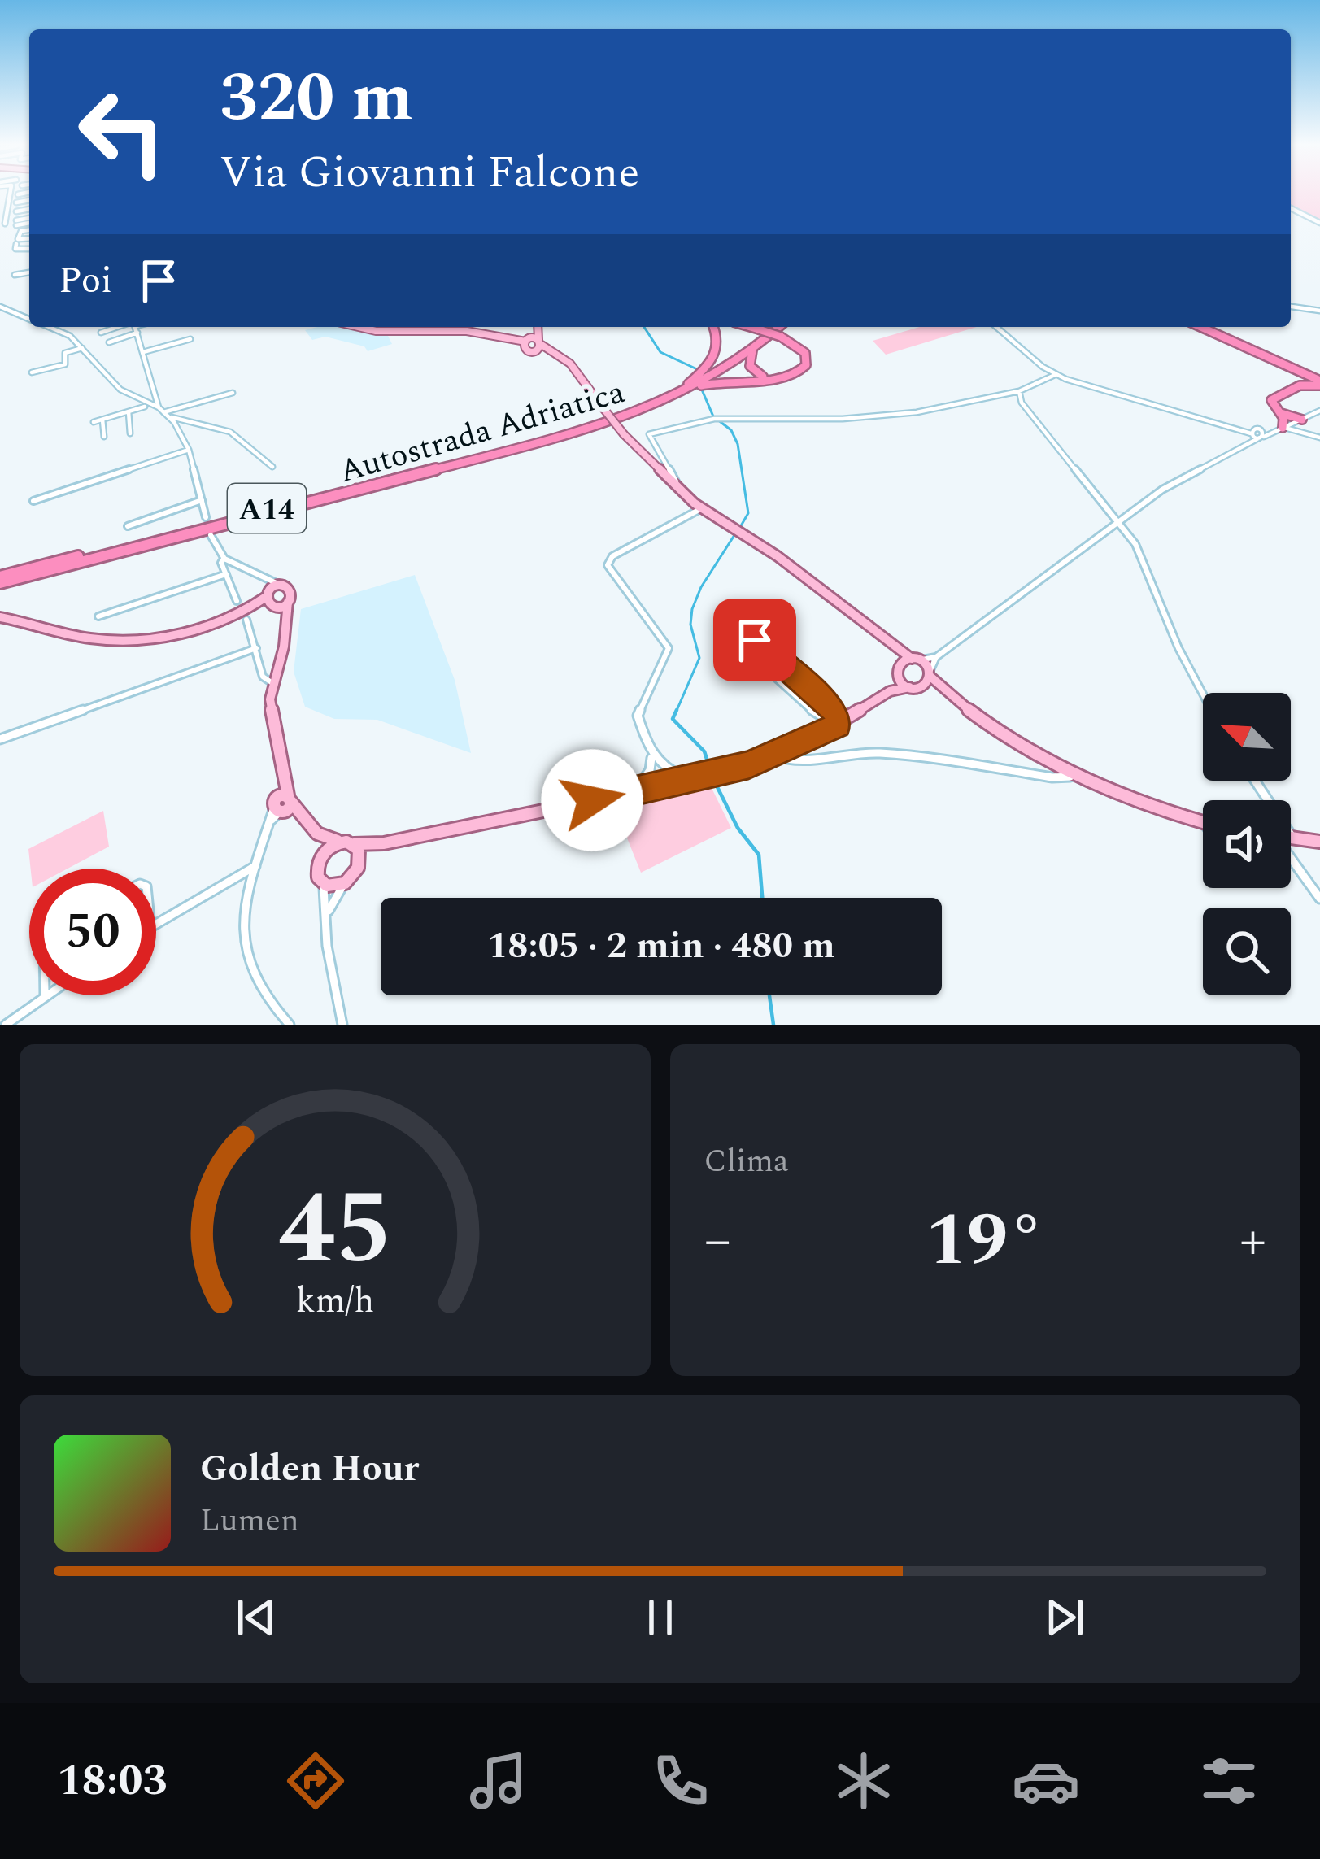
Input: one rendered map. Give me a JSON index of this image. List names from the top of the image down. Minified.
{"streets":{"highway":["Autostrada Adriatica","A14"]},"crossings":[["Autostrada Adriatica","A14"]],"north":"top left","page":{"turn":["320 m","Via Giovanni Falcone"],"then":"Poi","limit":"50","trip":"18:05 · 2 min · 480 m","tile":"Clima","heat":["−","19°","+"],"song":["Golden Hour","Lumen"],"tabs":"18:03","gauge":["45","km/h"]}}
